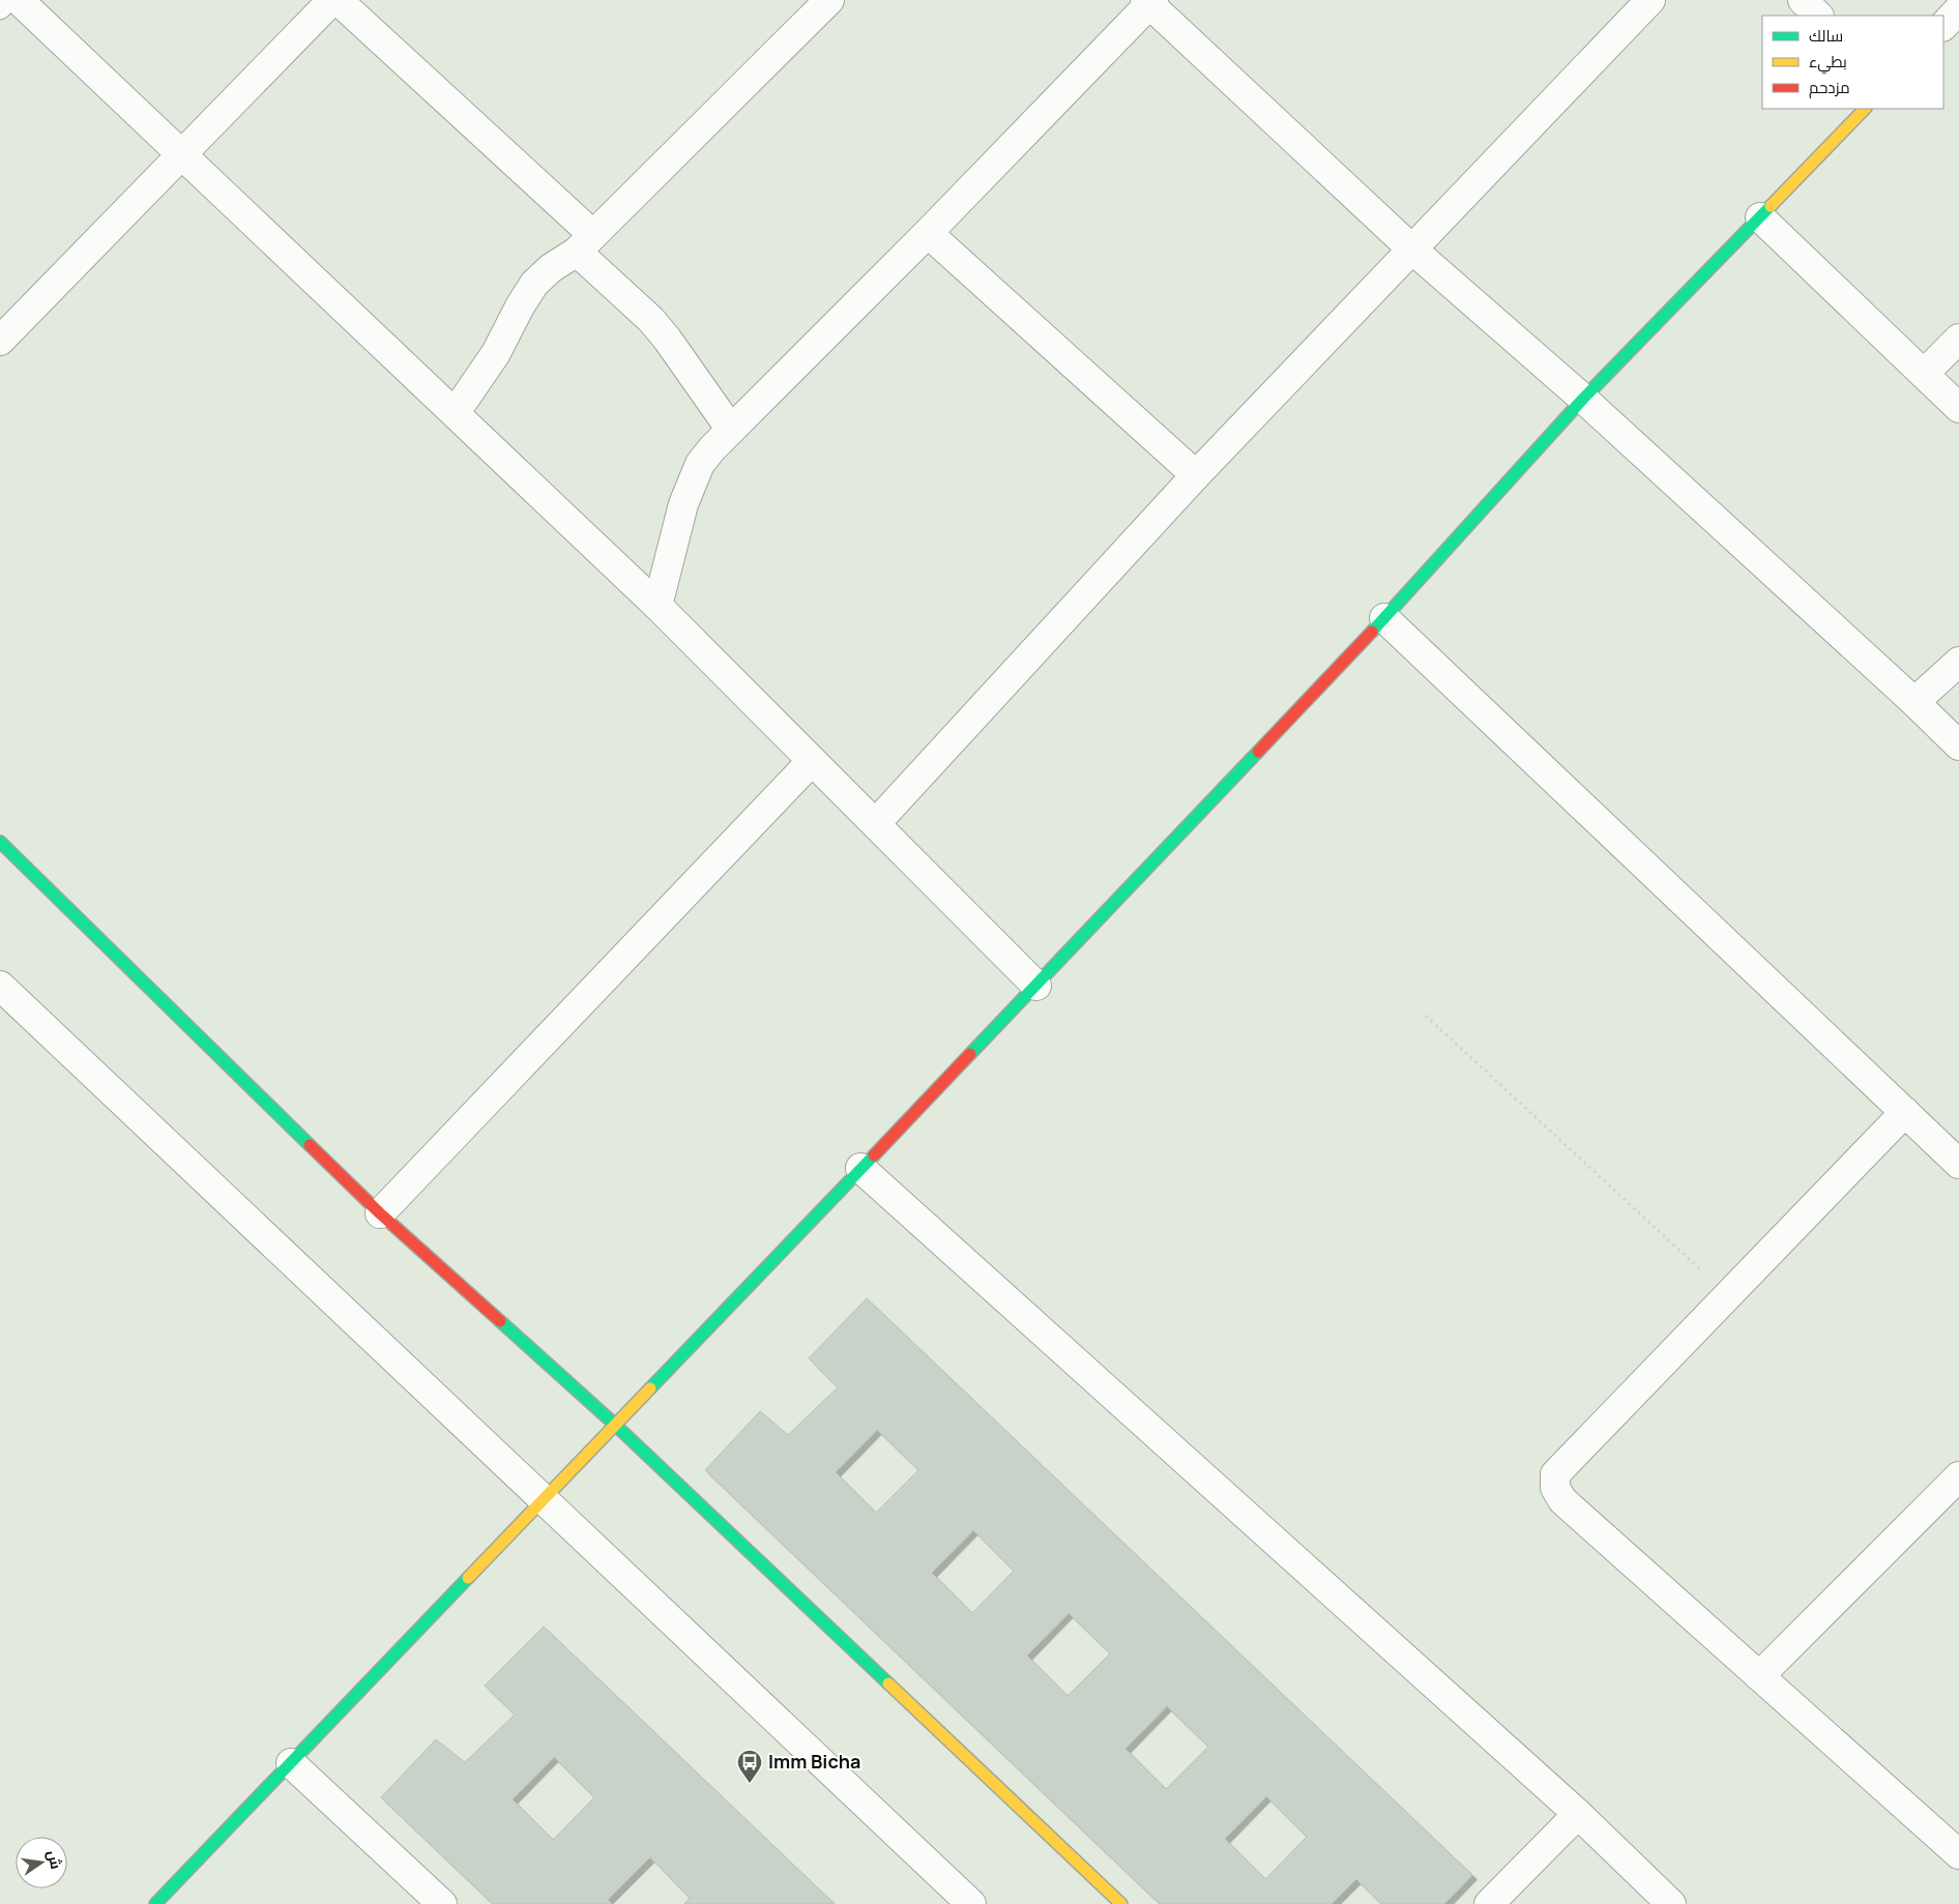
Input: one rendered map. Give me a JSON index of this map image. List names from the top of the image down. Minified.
{"places":{"bus stop":["Imm Bicha"]},"legend":["سالك","بطيء","مزدحم"],"north":"right"}
